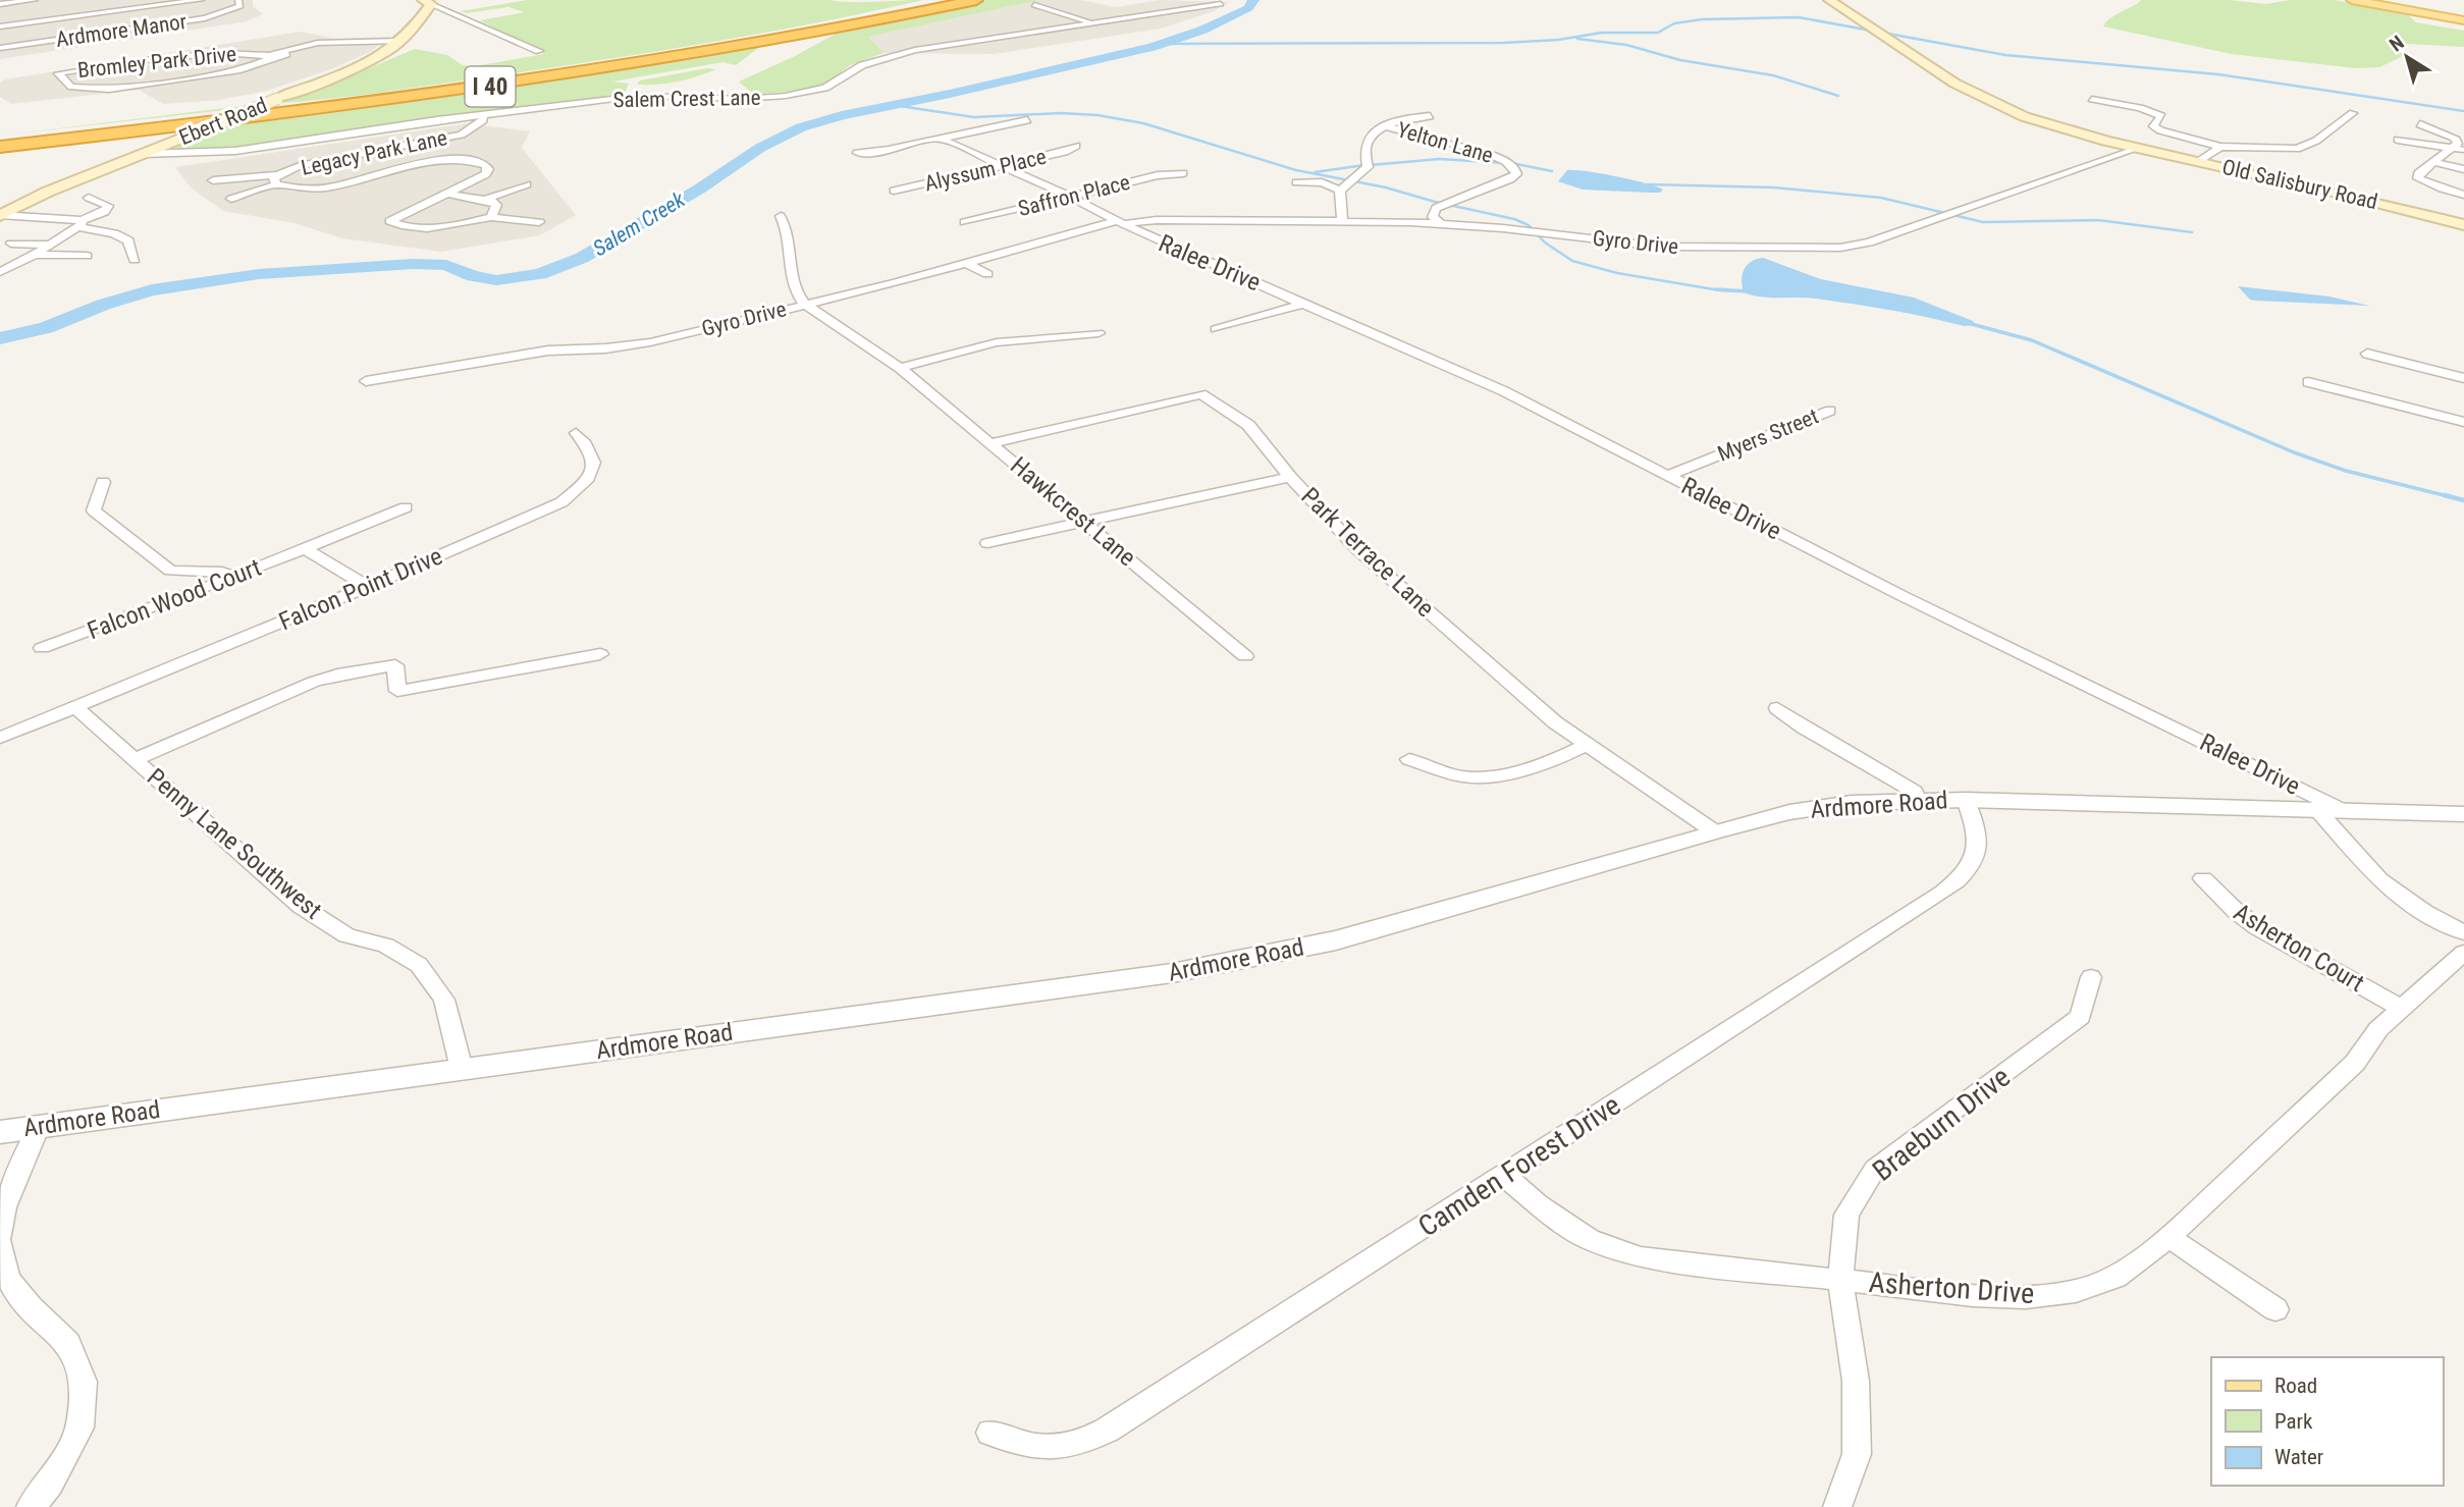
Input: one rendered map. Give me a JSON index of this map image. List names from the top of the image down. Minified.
{"streets":{"highway":["I 40"],"main road":["Ebert Road","Old Salisbury Road"],"street":["Ardmore Manor","Bromley Park Drive","Salem Crest Lane","Yelton Lane","Legacy Park Lane","Alyssum Place","Saffron Place","Gyro Drive","Ralee Drive","Myers Street","Hawkcrest Lane","Park Terrace Lane","Falcon Point Drive","Falcon Wood Court","Ardmore Road","Penny Lane Southwest","Asherton Court","Braeburn Drive","Camden Forest Drive","Asherton Drive"]},"crossings":[["Bromley Park Drive","Ebert Road"],["Salem Crest Lane","Ebert Road"],["Salem Crest Lane","Legacy Park Lane"],["Yelton Lane","Gyro Drive"],["Alyssum Place","Ralee Drive"],["Old Salisbury Road","Gyro Drive"],["Saffron Place","Ralee Drive"],["Gyro Drive","Ralee Drive"],["Gyro Drive","Hawkcrest Lane"],["Ralee Drive","Myers Street"],["Ralee Drive","Ardmore Road"],["Hawkcrest Lane","Park Terrace Lane"],["Park Terrace Lane","Ardmore Road"],["Falcon Point Drive","Penny Lane Southwest"],["Ardmore Road","Penny Lane Southwest"],["Ardmore Road","Camden Forest Drive"],["Asherton Court","Asherton Drive"],["Braeburn Drive","Asherton Drive"],["Camden Forest Drive","Asherton Drive"]],"water":["Salem Creek"],"legend":["Road","Park","Water"],"north":"top left"}
